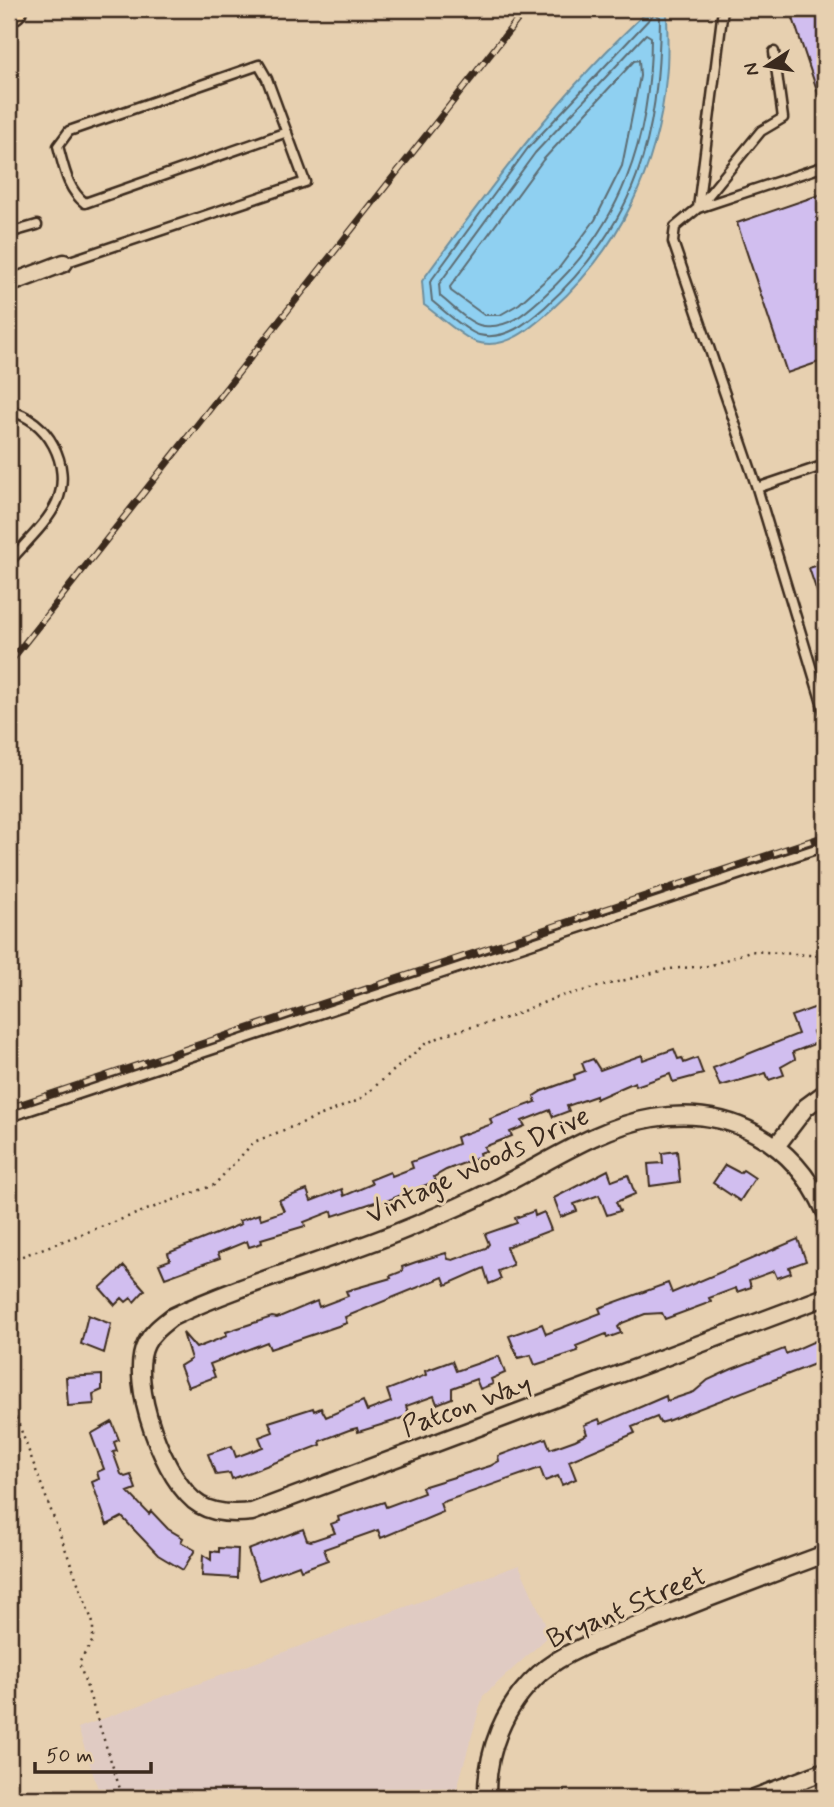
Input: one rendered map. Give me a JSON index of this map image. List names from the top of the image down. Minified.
{"streets":{"street":["Vintage Woods Drive","Patcon Way","Bryant Street"]},"crossings":[["Vintage Woods Drive","Patcon Way"]],"scale_bar":"50 m","north":"left"}
